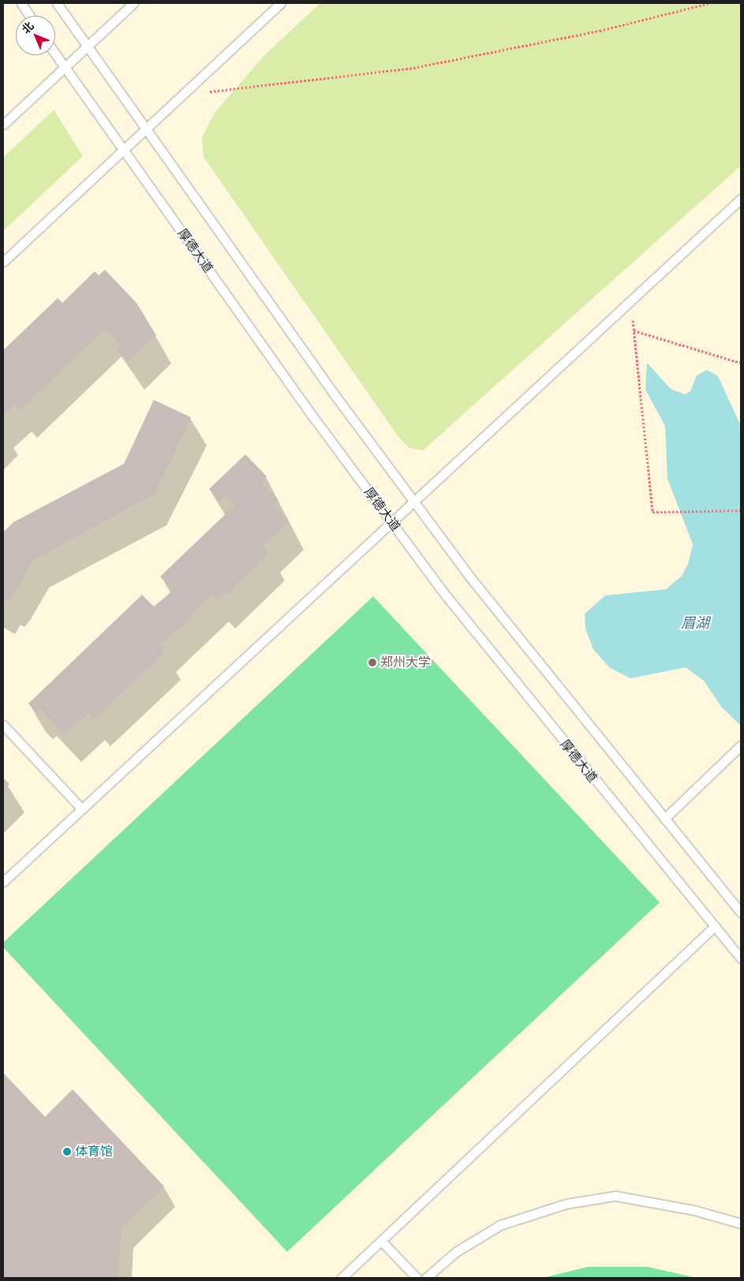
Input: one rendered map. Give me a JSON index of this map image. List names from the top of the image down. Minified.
{"streets":{"lane":["厚德大道"]},"water":["眉湖"],"places":["郑州大学","体育馆"],"north":"top left"}
